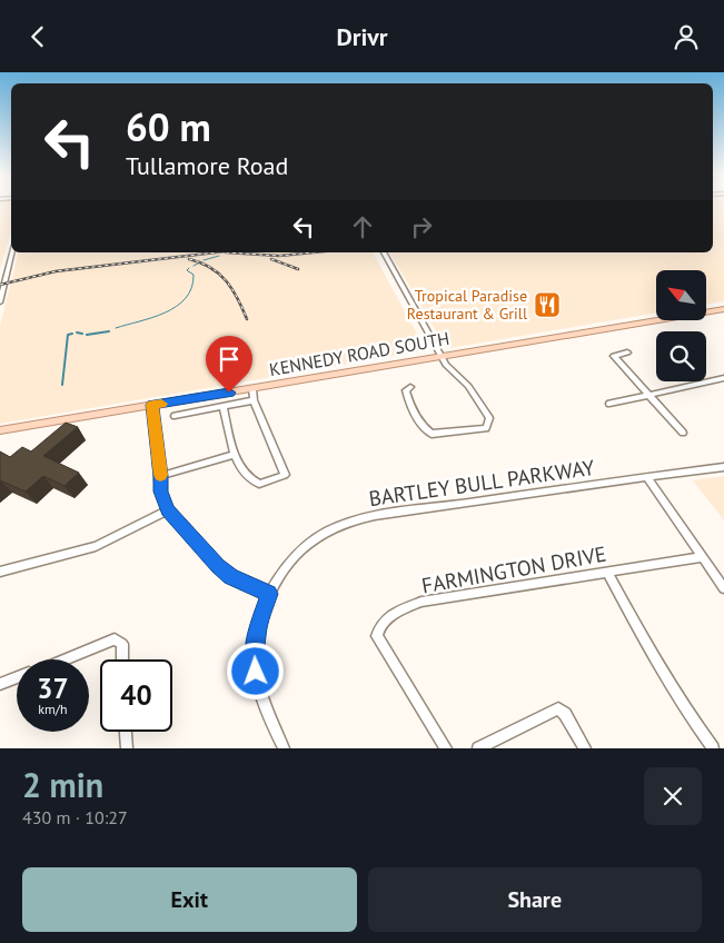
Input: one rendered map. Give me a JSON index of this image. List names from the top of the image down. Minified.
{"streets":{"main road":["KENNEDY ROAD SOUTH"],"street":["BARTLEY BULL PARKWAY","FARMINGTON DRIVE"]},"places":{"restaurant":["Tropical Paradise Restaurant & Grill"]},"north":"top left","page":{"header":"Drivr","turn":["60 m","Tullamore Road"],"speed":"37 km/h","limit":"40","heading":["2 min","430 m · 10:27"],"buttons":["Exit","Share"]}}
